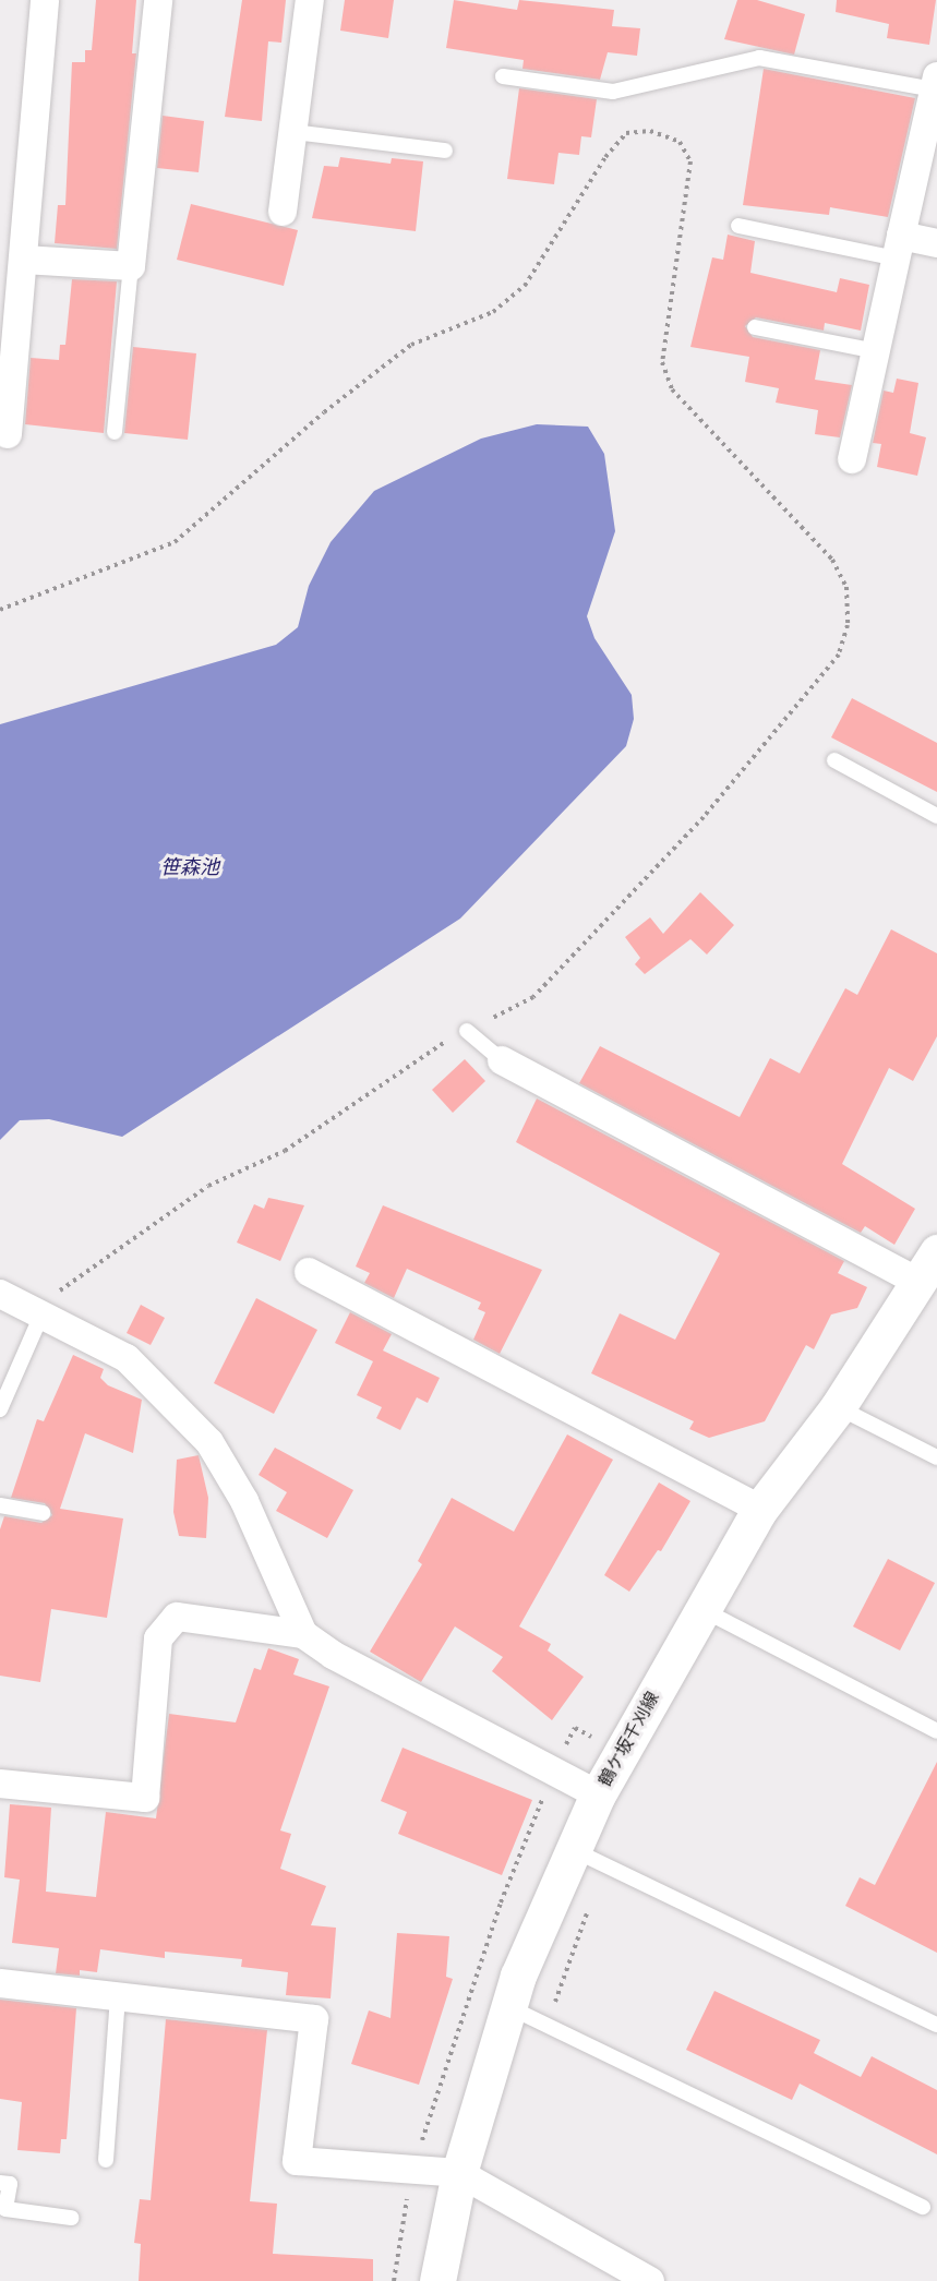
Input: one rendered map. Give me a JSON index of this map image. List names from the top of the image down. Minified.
{"streets":{"main road":["鶴ケ坂千刈線"]},"water":["笹森池"]}
